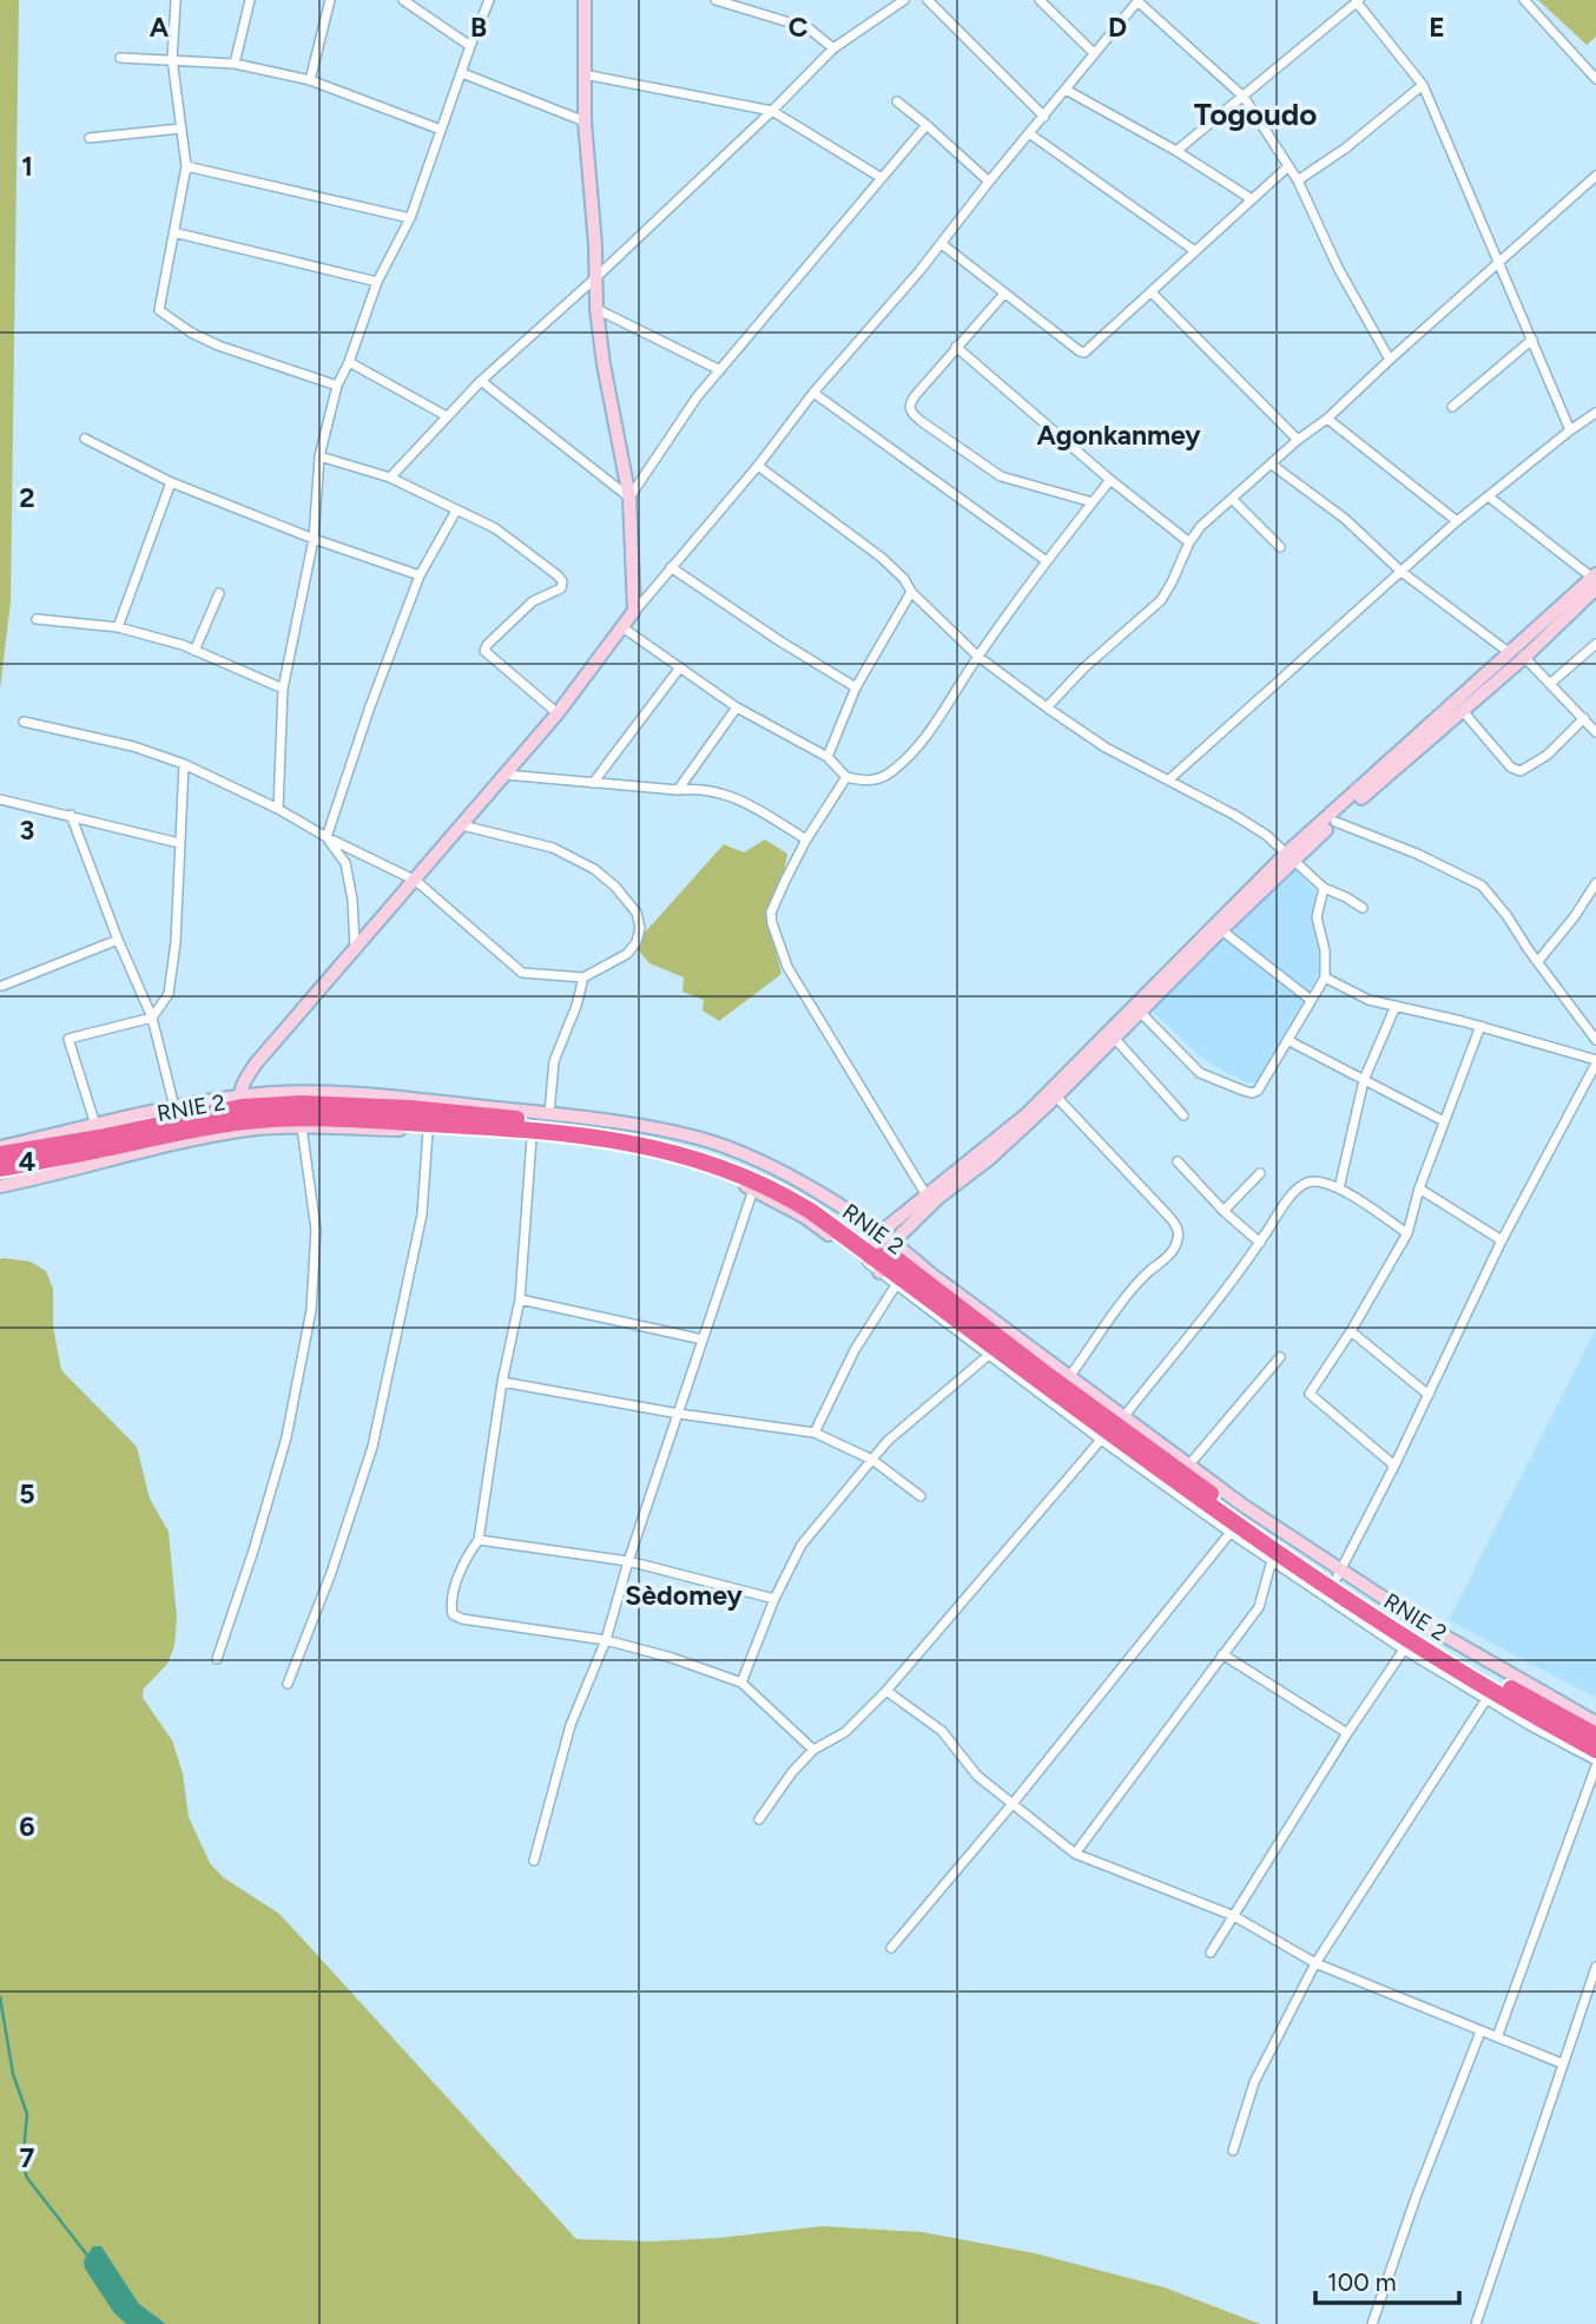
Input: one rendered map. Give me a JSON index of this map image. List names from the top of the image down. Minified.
{"streets":{"highway":["RNIE 2"]},"districts":["Togoudo","Agonkanmey","Sèdomey"],"scale_bar":"100 m","grid":{"columns":["A","B","C","D","E"],"rows":["1","2","3","4","5","6","7"]}}
